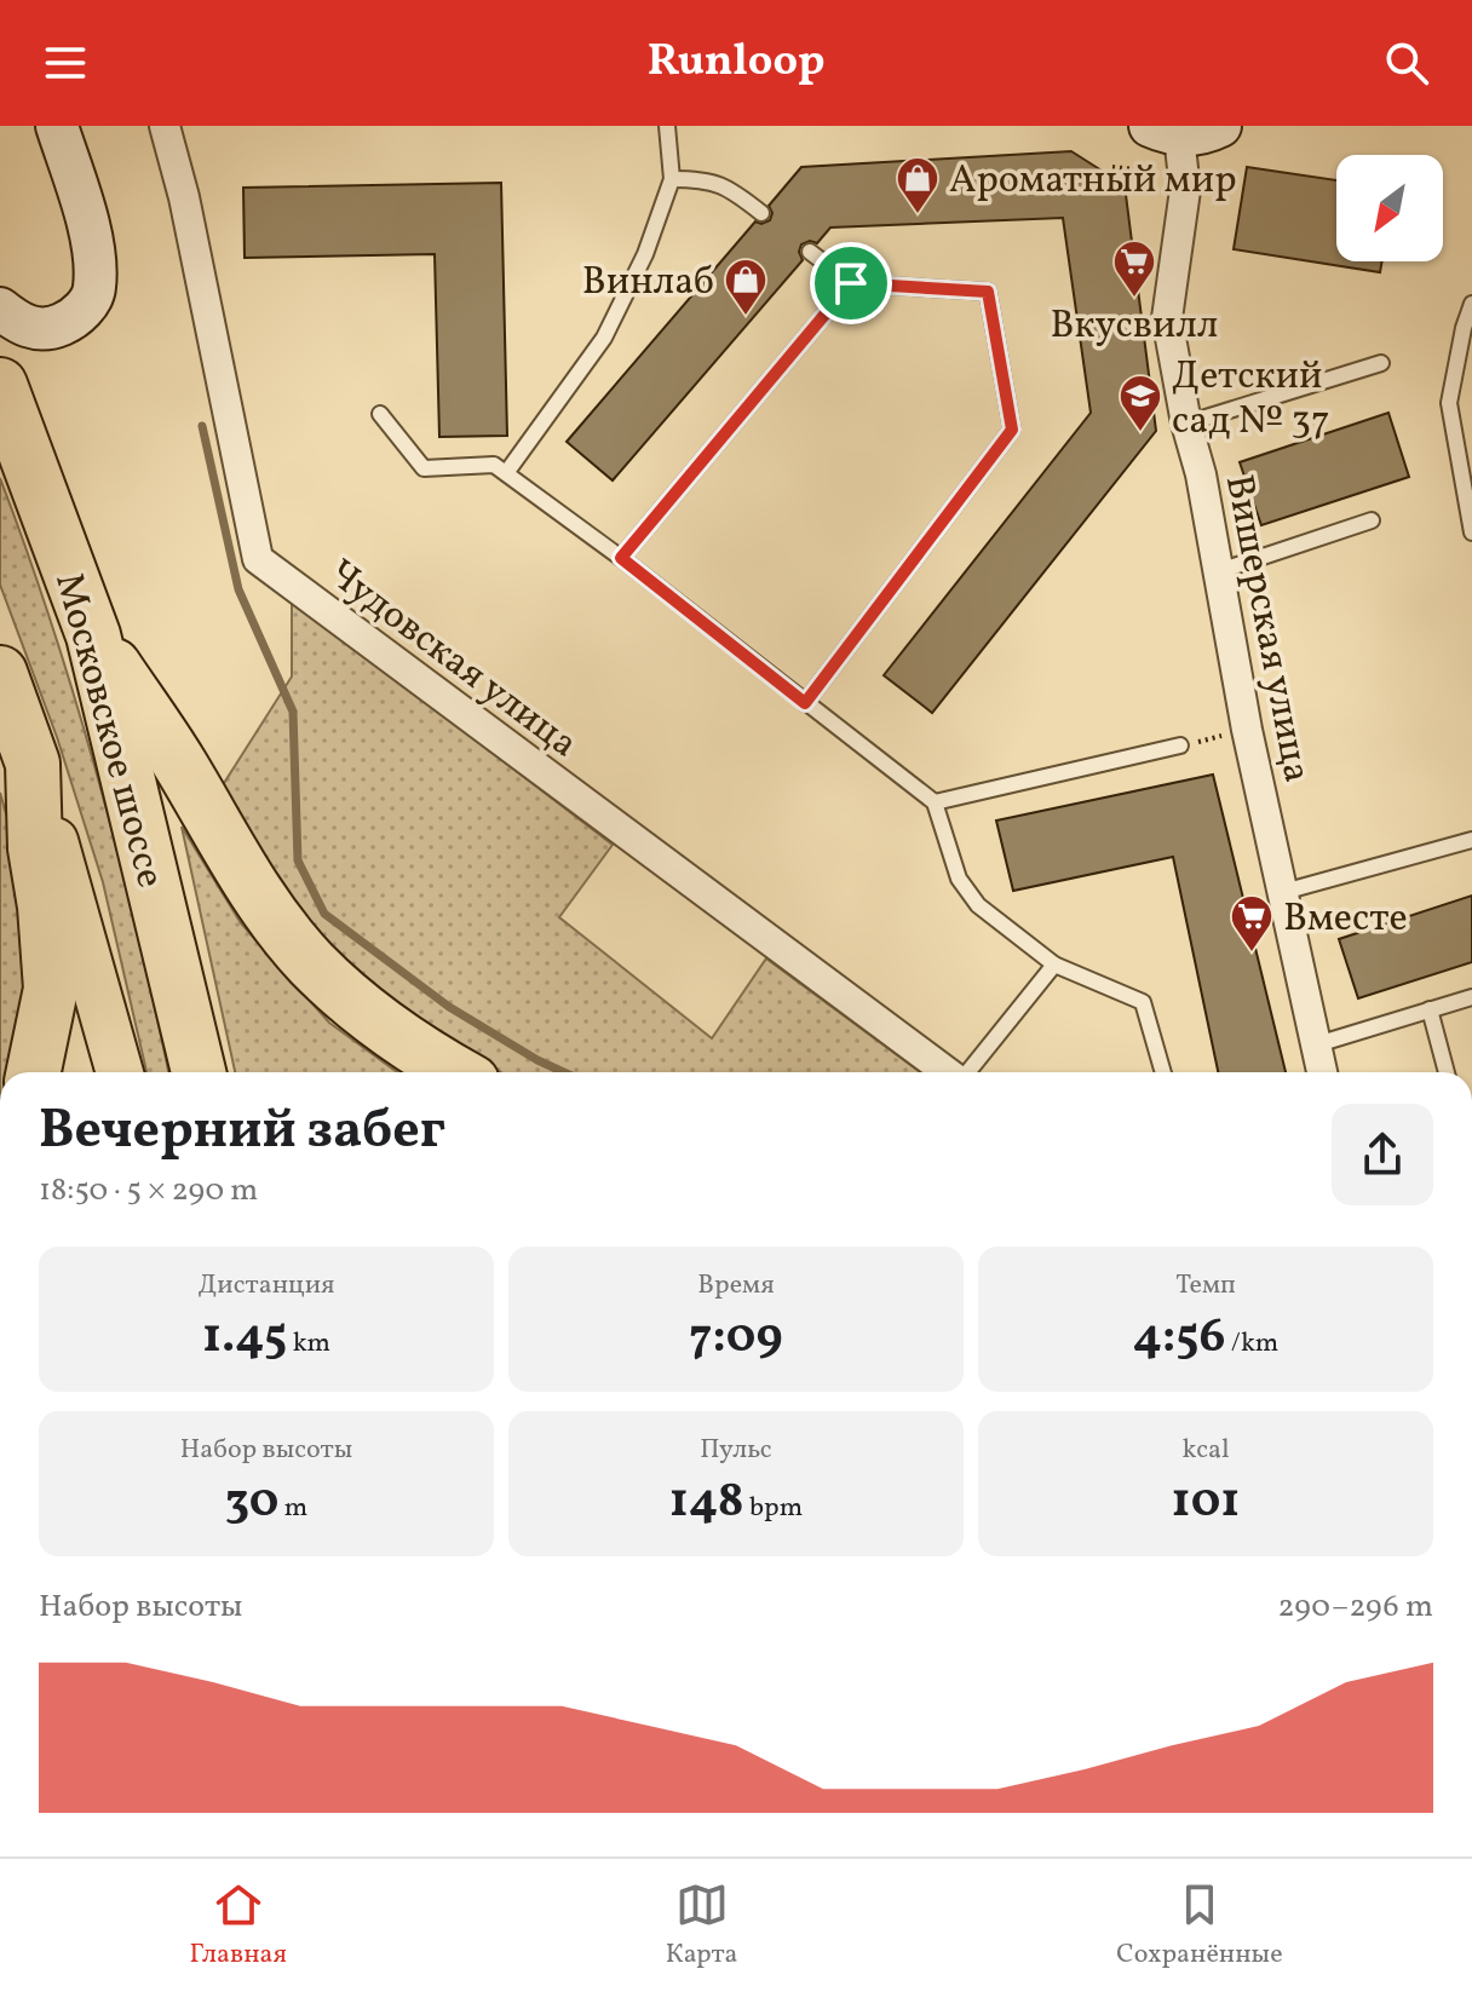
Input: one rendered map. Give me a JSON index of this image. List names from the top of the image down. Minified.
{"streets":{"highway":["Московское шоссе"],"street":["Вишерская улица","Чудовская улица"]},"places":{"shop":["Ароматный мир","Винлаб"],"supermarket":["Вкусвилл","Вместе"],"school or university":["Детский сад № 37"]},"north":"bottom left","page":{"header":"Runloop","heading":["Вечерний забег","18:50 · 5 × 290 m"],"stats":[["Дистанция","1.45 km"],["Время","7:09"],["Темп","4:56 /km"],["Набор высоты","30 m"],["Пульс","148 bpm"],["kcal","101"]],"chart":["Набор высоты","290–296 m"],"tabs":["Главная","Карта","Сохранённые"]}}
